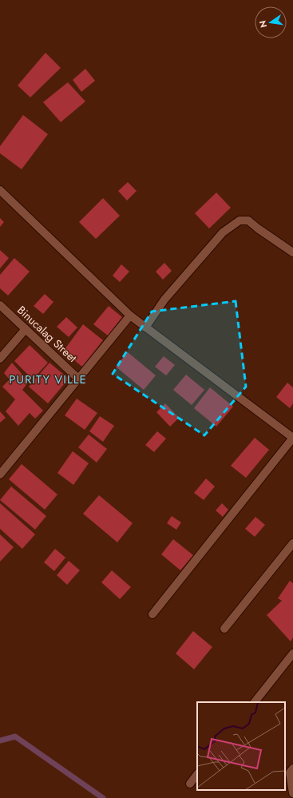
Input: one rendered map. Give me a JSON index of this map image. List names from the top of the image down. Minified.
{"streets":{"street":["Binucalag Street"]},"districts":["PURITY VILLE"],"north":"left"}
